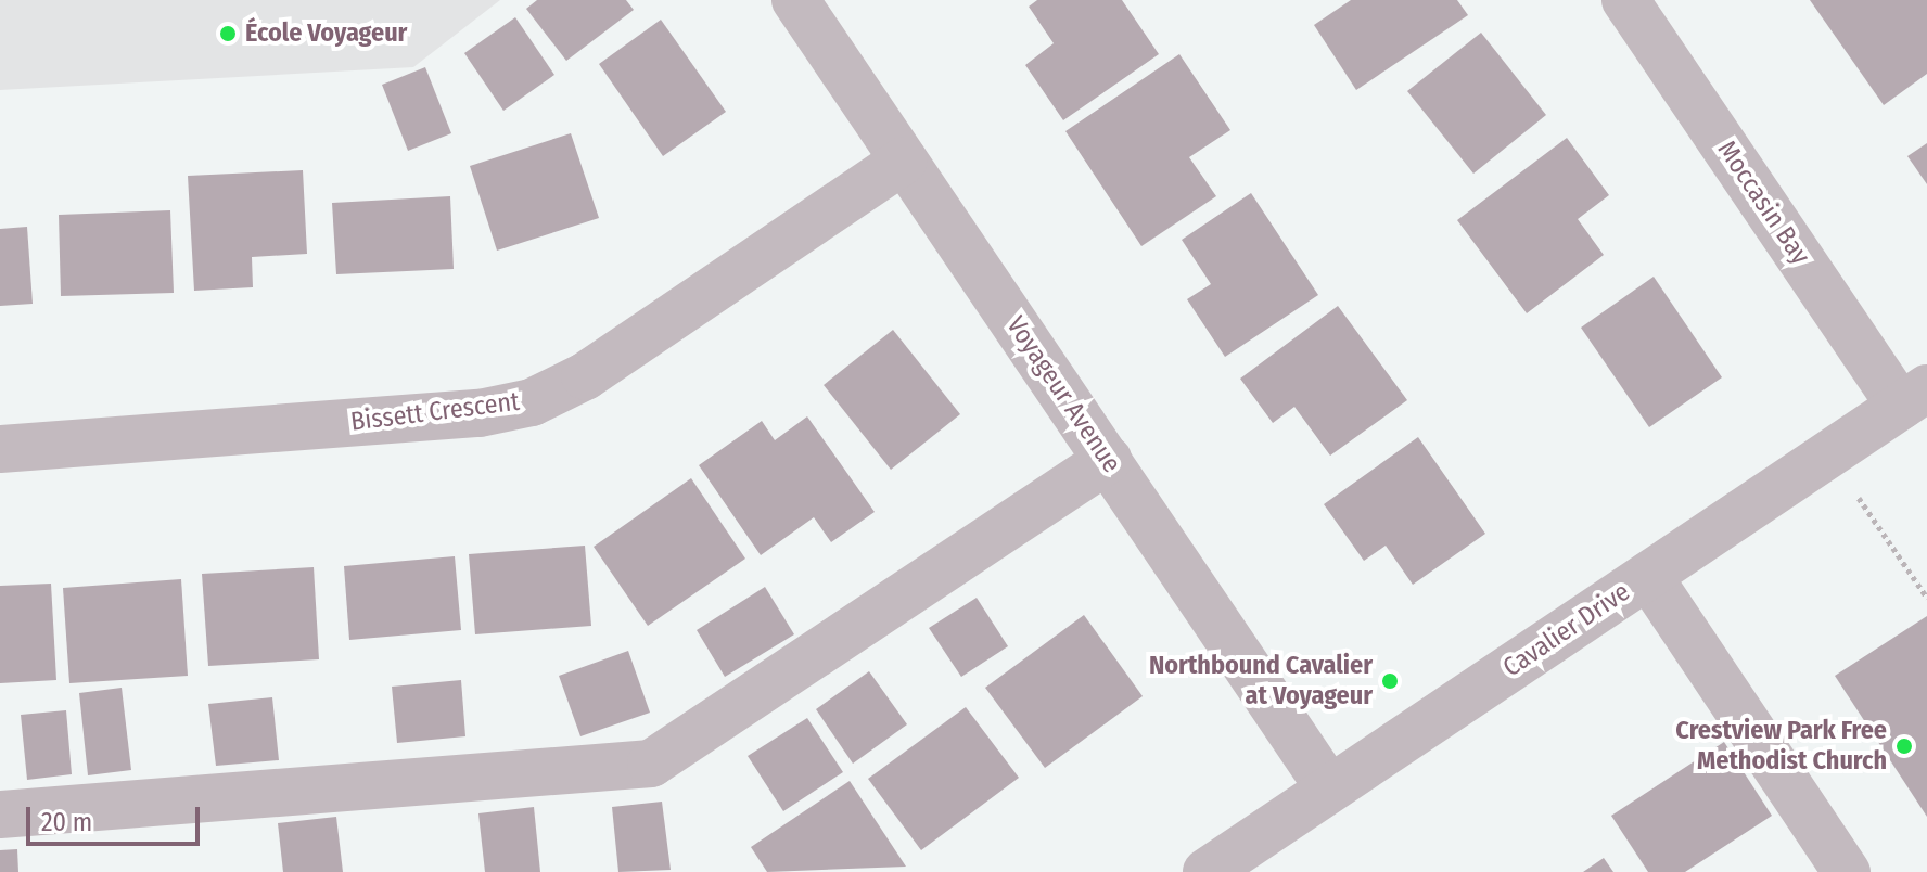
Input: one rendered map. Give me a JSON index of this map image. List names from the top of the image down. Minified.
{"streets":{"street":["Moccasin Bay","Voyageur Avenue","Bissett Crescent","Cavalier Drive"]},"crossings":[["Moccasin Bay","Cavalier Drive"],["Voyageur Avenue","Bissett Crescent"],["Voyageur Avenue","Cavalier Drive"]],"places":["École Voyageur","Northbound Cavalier at Voyageur","Crestview Park Free Methodist Church"],"scale_bar":"20 m"}
